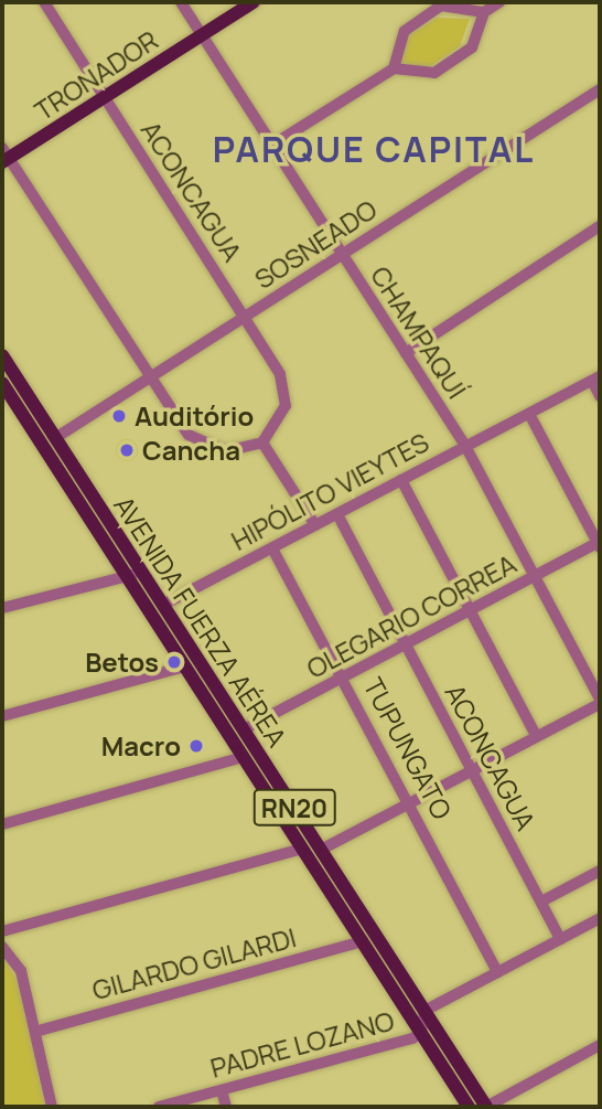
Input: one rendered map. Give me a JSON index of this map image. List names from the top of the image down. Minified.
{"streets":{"main road":["TRONADOR","AVENIDA FUERZA AÉREA","RN20"],"street":["ACONCAGUA","SOSNEADO","CHAMPAQUÍ","HIPÓLITO VIEYTES","OLEGARIO CORREA","TUPUNGATO","GILARDO GILARDI","PADRE LOZANO"]},"crossings":[["TRONADOR","ACONCAGUA"],["TRONADOR","CHAMPAQUÍ"],["ACONCAGUA","SOSNEADO"],["ACONCAGUA","HIPÓLITO VIEYTES"],["ACONCAGUA","OLEGARIO CORREA"],["ACONCAGUA","PADRE LOZANO"],["SOSNEADO","CHAMPAQUÍ"],["SOSNEADO","AVENIDA FUERZA AÉREA"],["CHAMPAQUÍ","HIPÓLITO VIEYTES"],["CHAMPAQUÍ","OLEGARIO CORREA"],["HIPÓLITO VIEYTES","AVENIDA FUERZA AÉREA"],["HIPÓLITO VIEYTES","TUPUNGATO"],["OLEGARIO CORREA","AVENIDA FUERZA AÉREA"],["OLEGARIO CORREA","TUPUNGATO"],["AVENIDA FUERZA AÉREA","GILARDO GILARDI"],["AVENIDA FUERZA AÉREA","PADRE LOZANO"],["TUPUNGATO","PADRE LOZANO"]],"districts":["PARQUE CAPITAL"],"places":["Auditório","Cancha","Betos","Macro"]}
